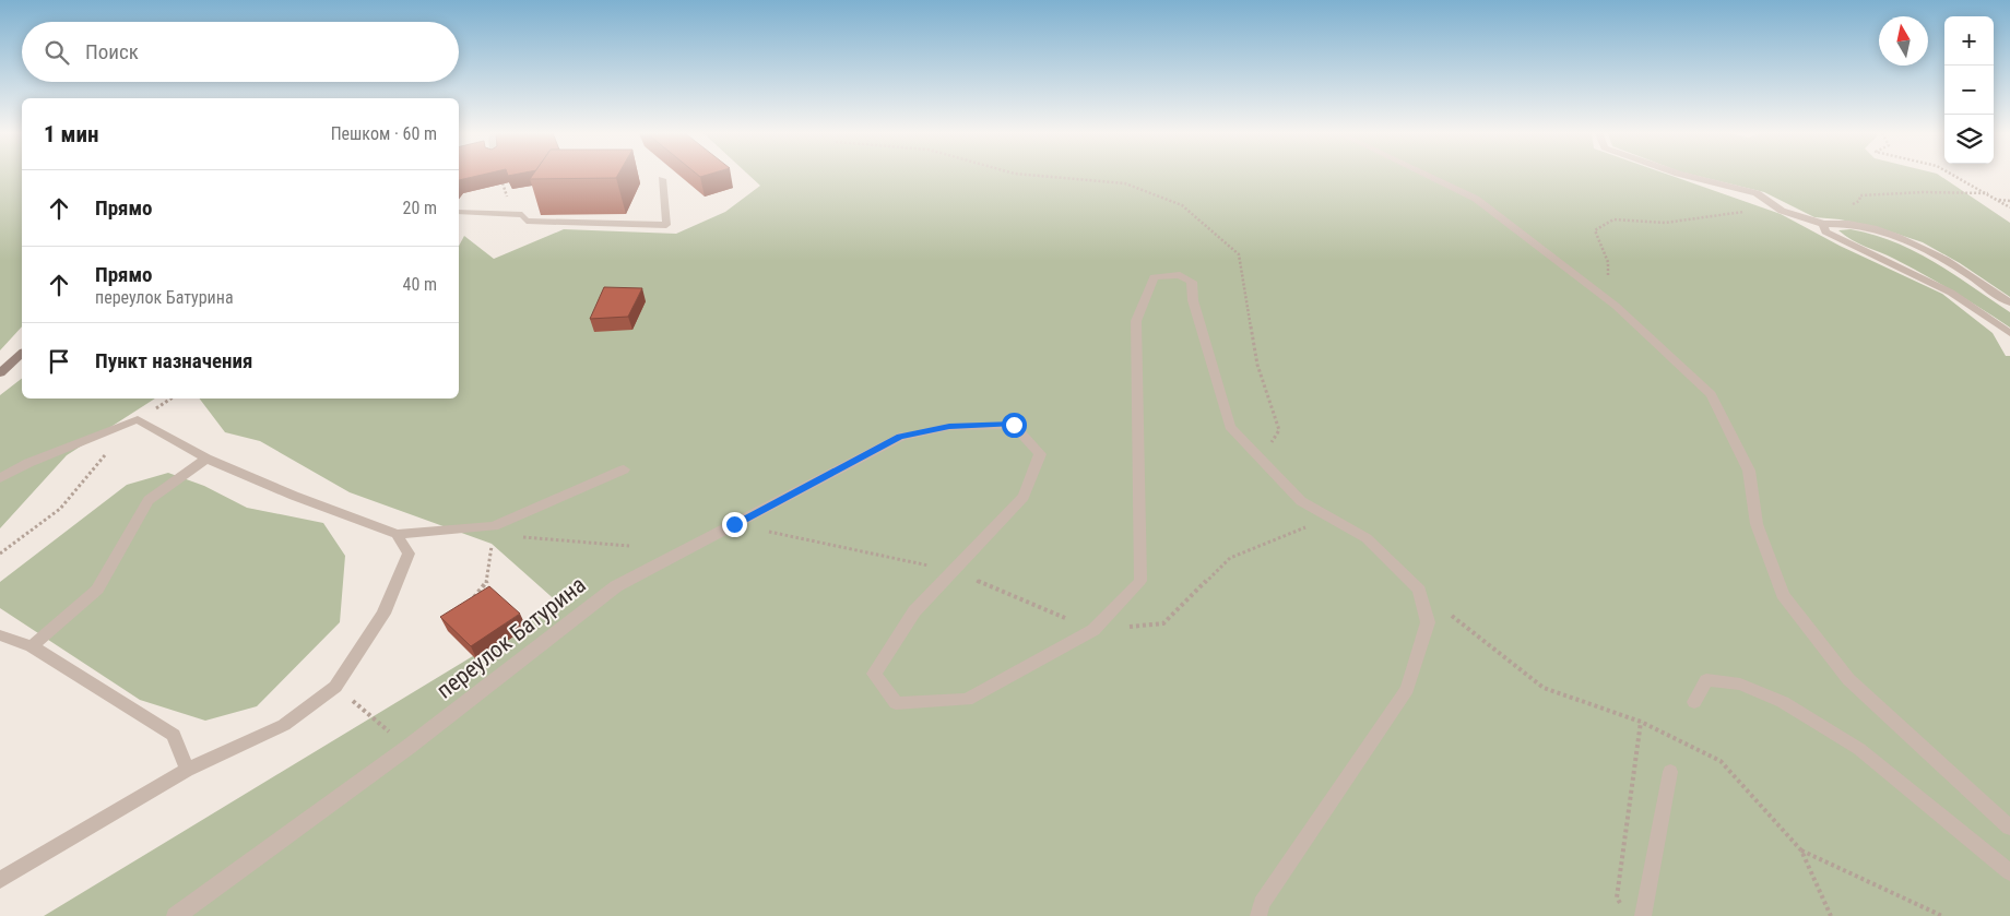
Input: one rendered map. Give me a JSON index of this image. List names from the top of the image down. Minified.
{"streets":{"street":["переулок Батурина"]},"north":"top","page":{"map_buttons":["+","−"],"search":"Поиск","heading":["1 мин","Пешком · 60 m"],"list":[["Прямо","20 m"],["Прямо","переулок Батурина","40 m"],"Пункт назначения"]}}
